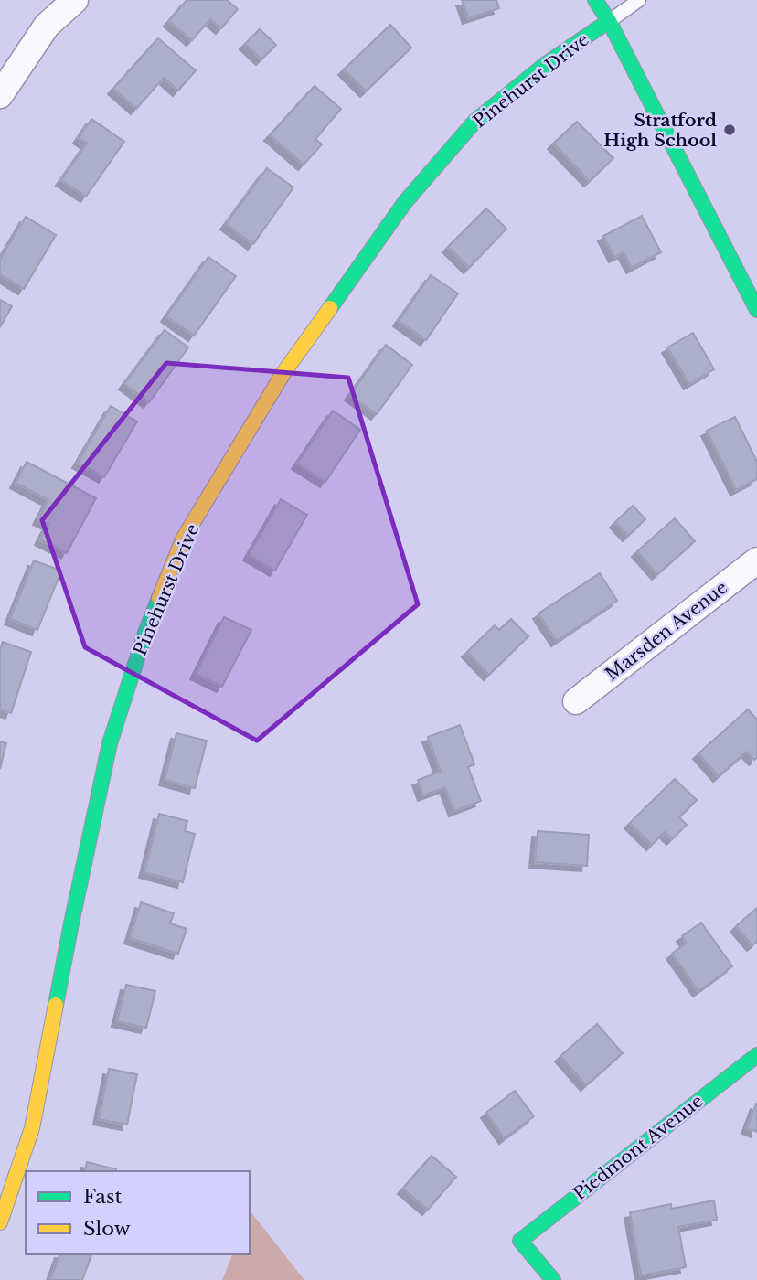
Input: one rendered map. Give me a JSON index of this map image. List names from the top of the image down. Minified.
{"streets":{"street":["Pinehurst Drive","Marsden Avenue","Piedmont Avenue"]},"places":["Stratford High School"],"legend":["Fast","Slow"]}
